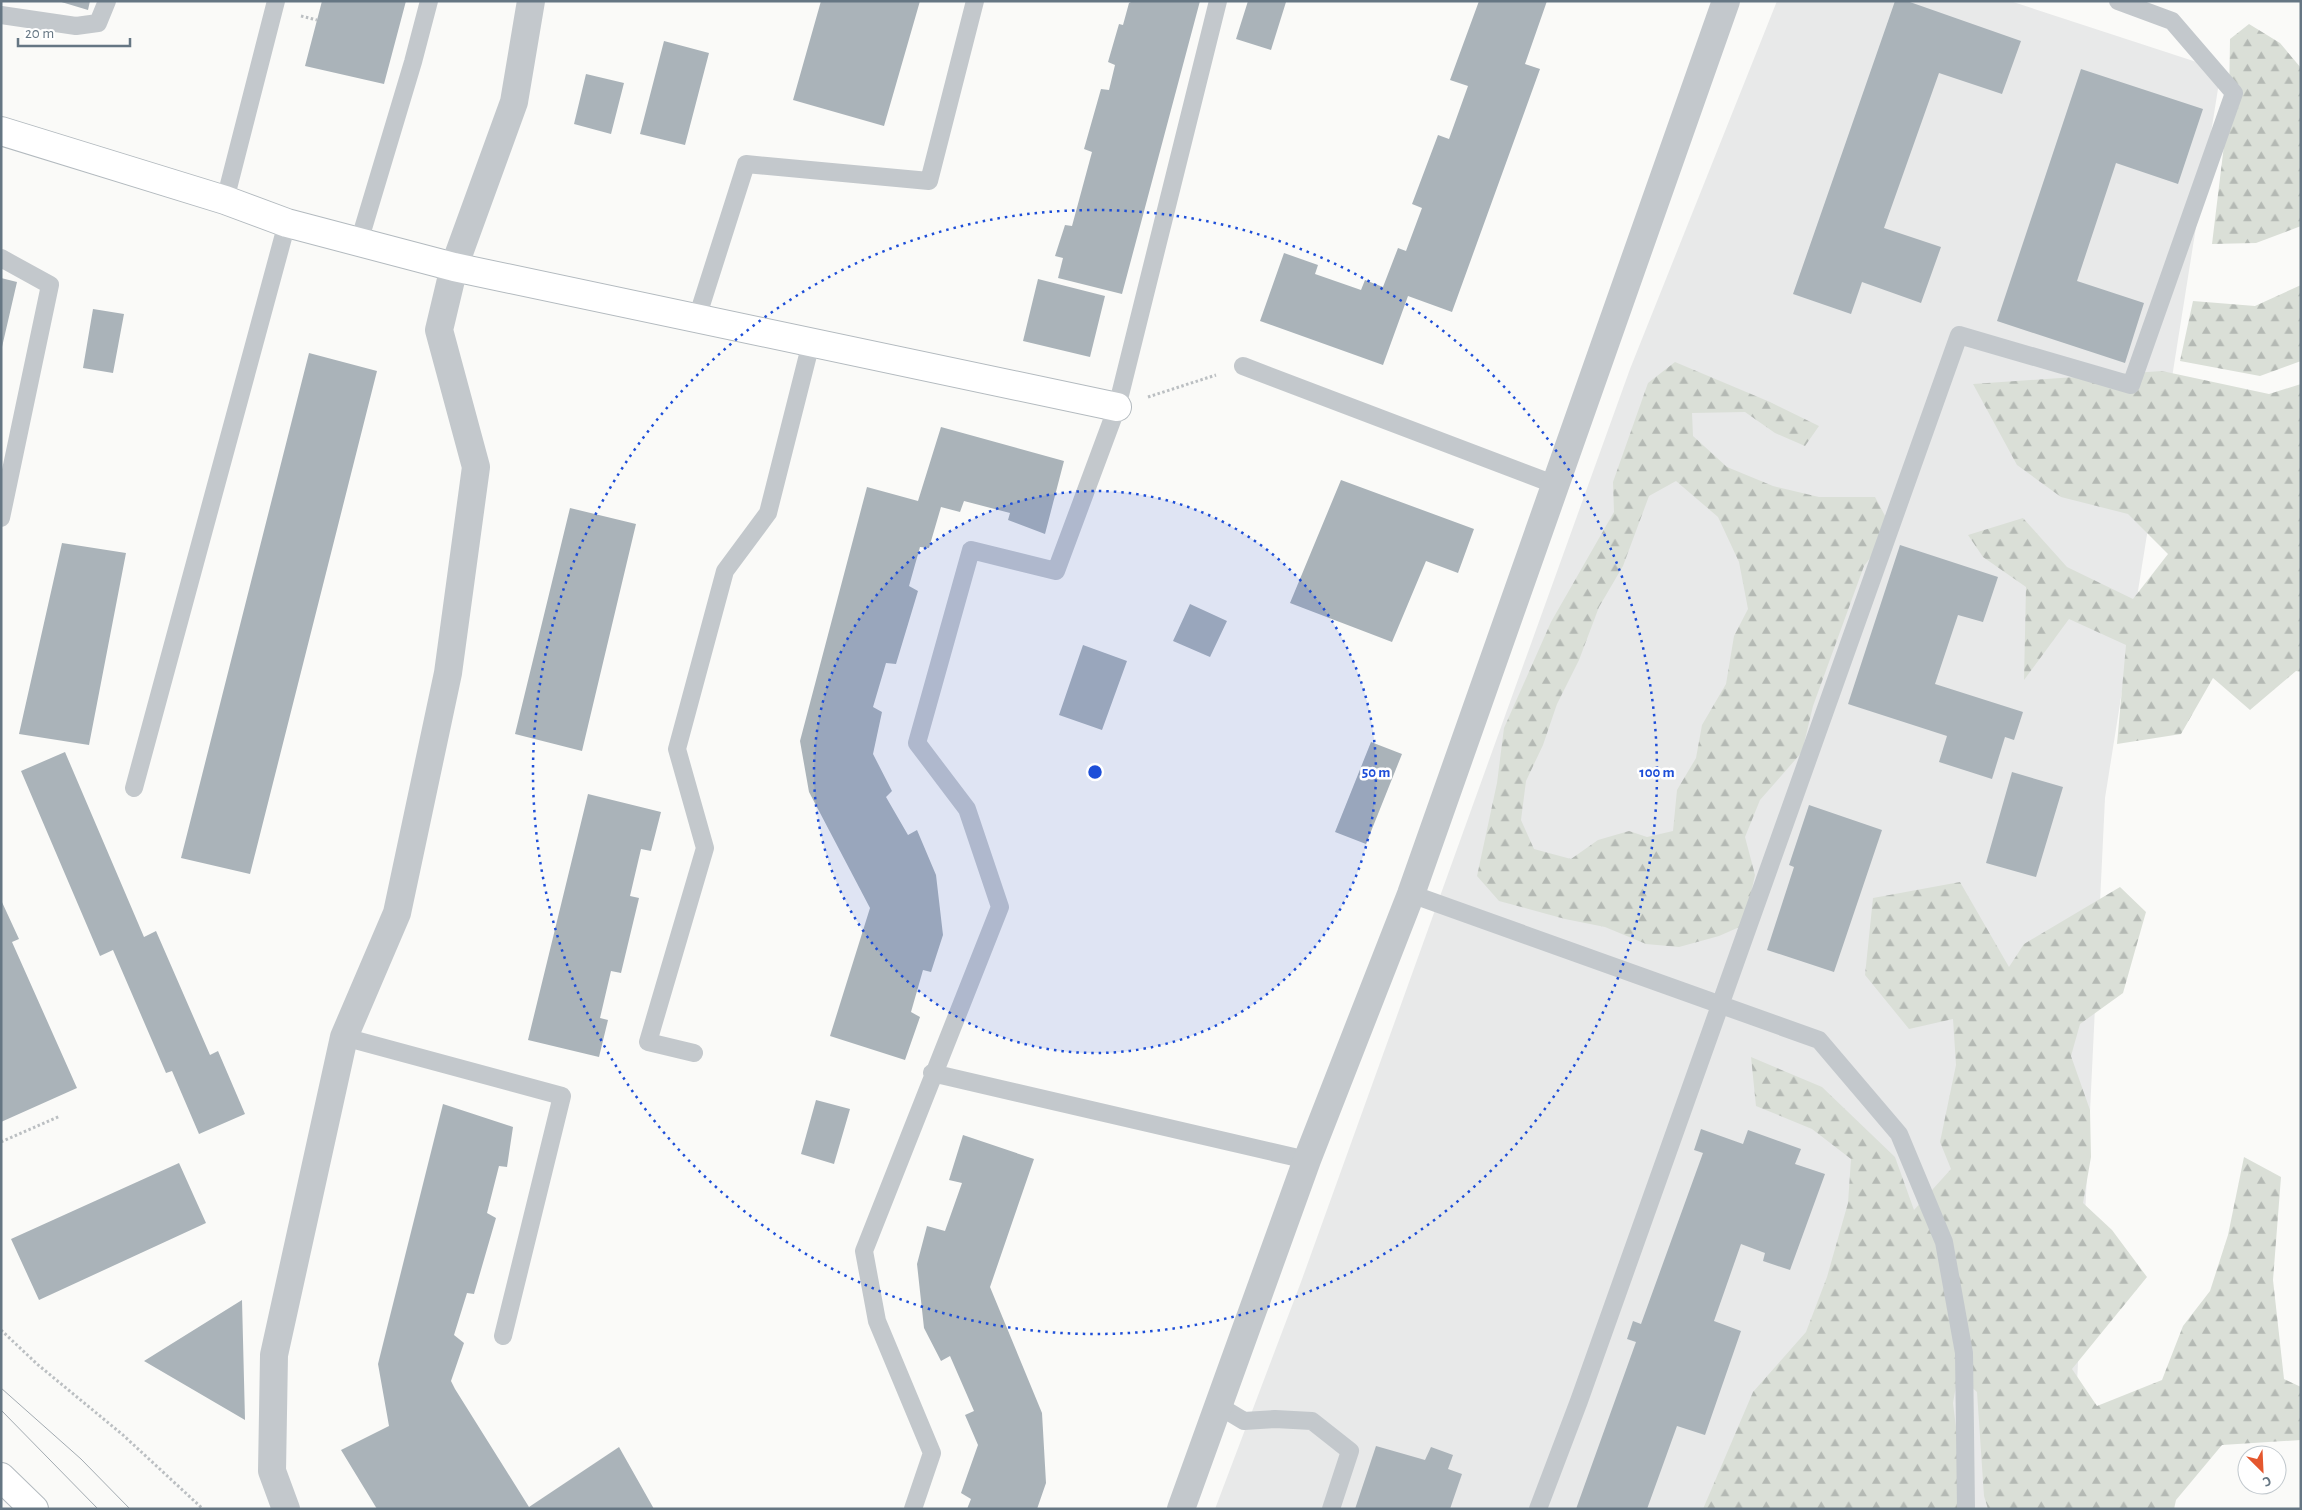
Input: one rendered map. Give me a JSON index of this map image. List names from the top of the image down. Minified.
{"scale_bar":"20 m","north":"bottom right","rings":["50 m","100 m"]}
